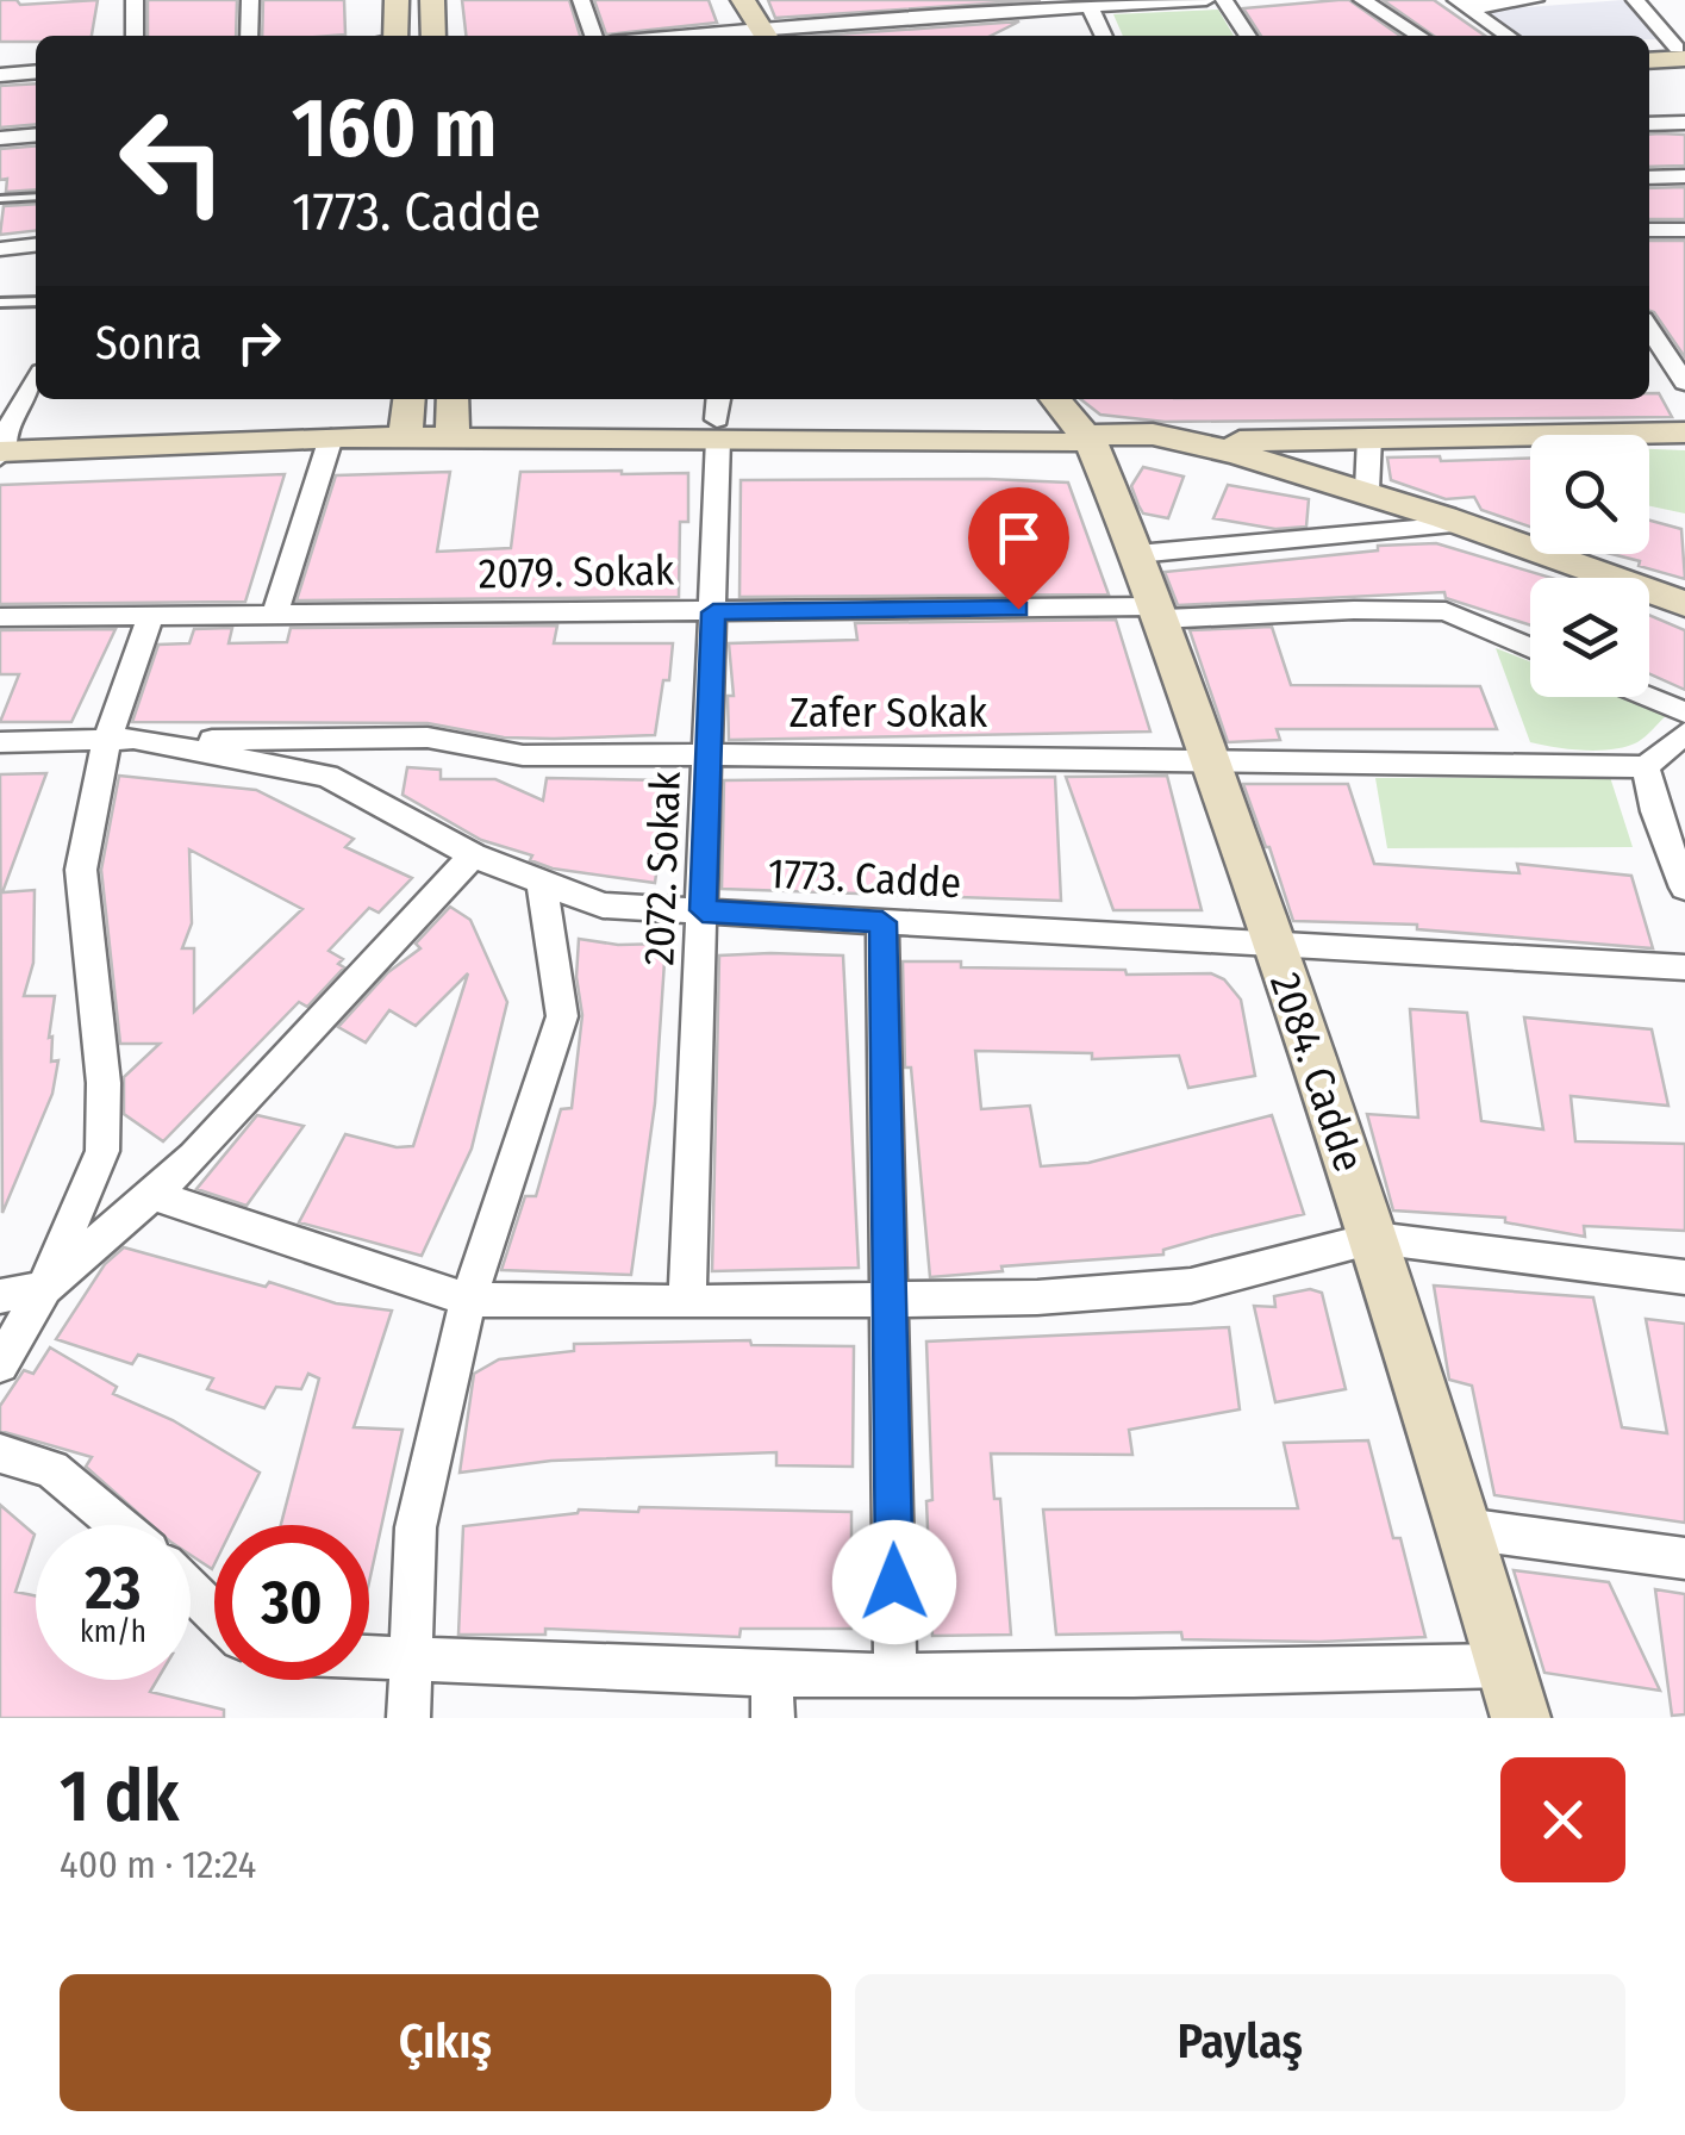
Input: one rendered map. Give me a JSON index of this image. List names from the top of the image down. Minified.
{"streets":{"street":["2079. Sokak","Zafer Sokak","2072. Sokak","1773. Cadde","2084. Cadde"]},"crossings":[["2079. Sokak","2072. Sokak"],["2079. Sokak","2084. Cadde"],["Zafer Sokak","2072. Sokak"],["Zafer Sokak","1773. Cadde"],["Zafer Sokak","2084. Cadde"],["2072. Sokak","1773. Cadde"],["1773. Cadde","2084. Cadde"]],"page":{"turn":["160 m","1773. Cadde"],"then":"Sonra","speed":"23 km/h","limit":"30","heading":["1 dk","400 m · 12:24"],"buttons":["Çıkış","Paylaş"]}}
